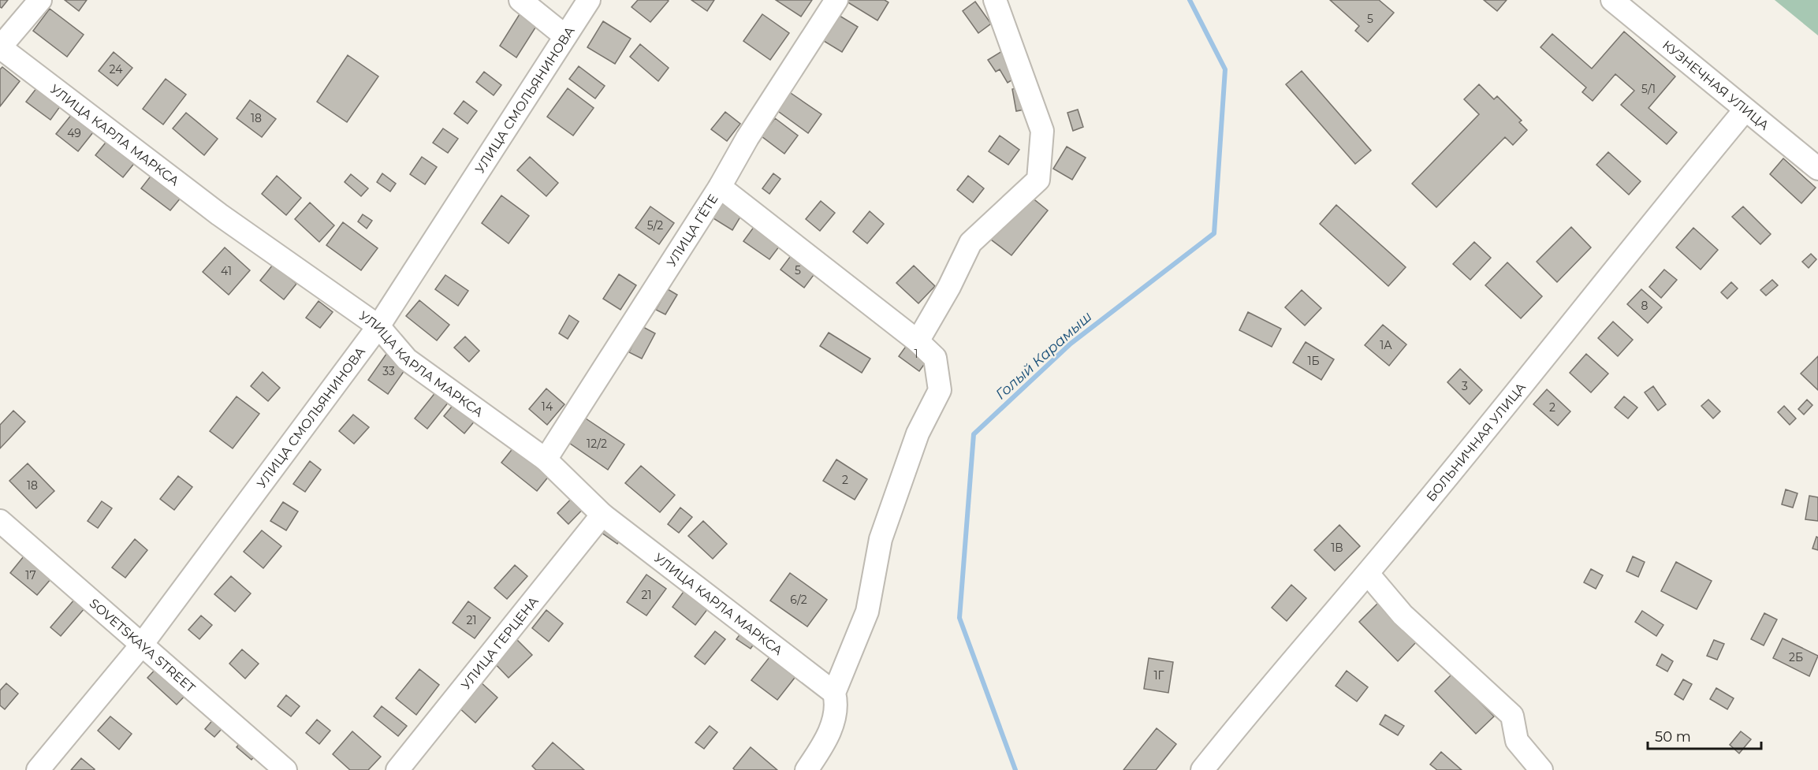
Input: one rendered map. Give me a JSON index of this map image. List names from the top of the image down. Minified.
{"streets":{"street":["КУЗНЕЧНАЯ УЛИЦА","УЛИЦА СМОЛЬЯНИНОВА","УЛИЦА КАРЛА МАРКСА","УЛИЦА ГЁТЕ","БОЛЬНИЧНАЯ УЛИЦА","УЛИЦА ГЕРЦЕНА","SOVETSKAYA STREET"]},"crossings":[["КУЗНЕЧНАЯ УЛИЦА","БОЛЬНИЧНАЯ УЛИЦА"],["УЛИЦА СМОЛЬЯНИНОВА","УЛИЦА КАРЛА МАРКСА"],["УЛИЦА СМОЛЬЯНИНОВА","SOVETSKAYA STREET"],["УЛИЦА КАРЛА МАРКСА","УЛИЦА ГЁТЕ"],["УЛИЦА КАРЛА МАРКСА","УЛИЦА ГЕРЦЕНА"]],"water":["Голый Карамыш"],"house_numbers":["5","24","5/1","18","49","5/2","5","41","8","1А","1","1Б","33","3","14","2","12/2","2","18","1В","17","21","6/2","21","2Б","1Г"],"scale_bar":"50 m"}
